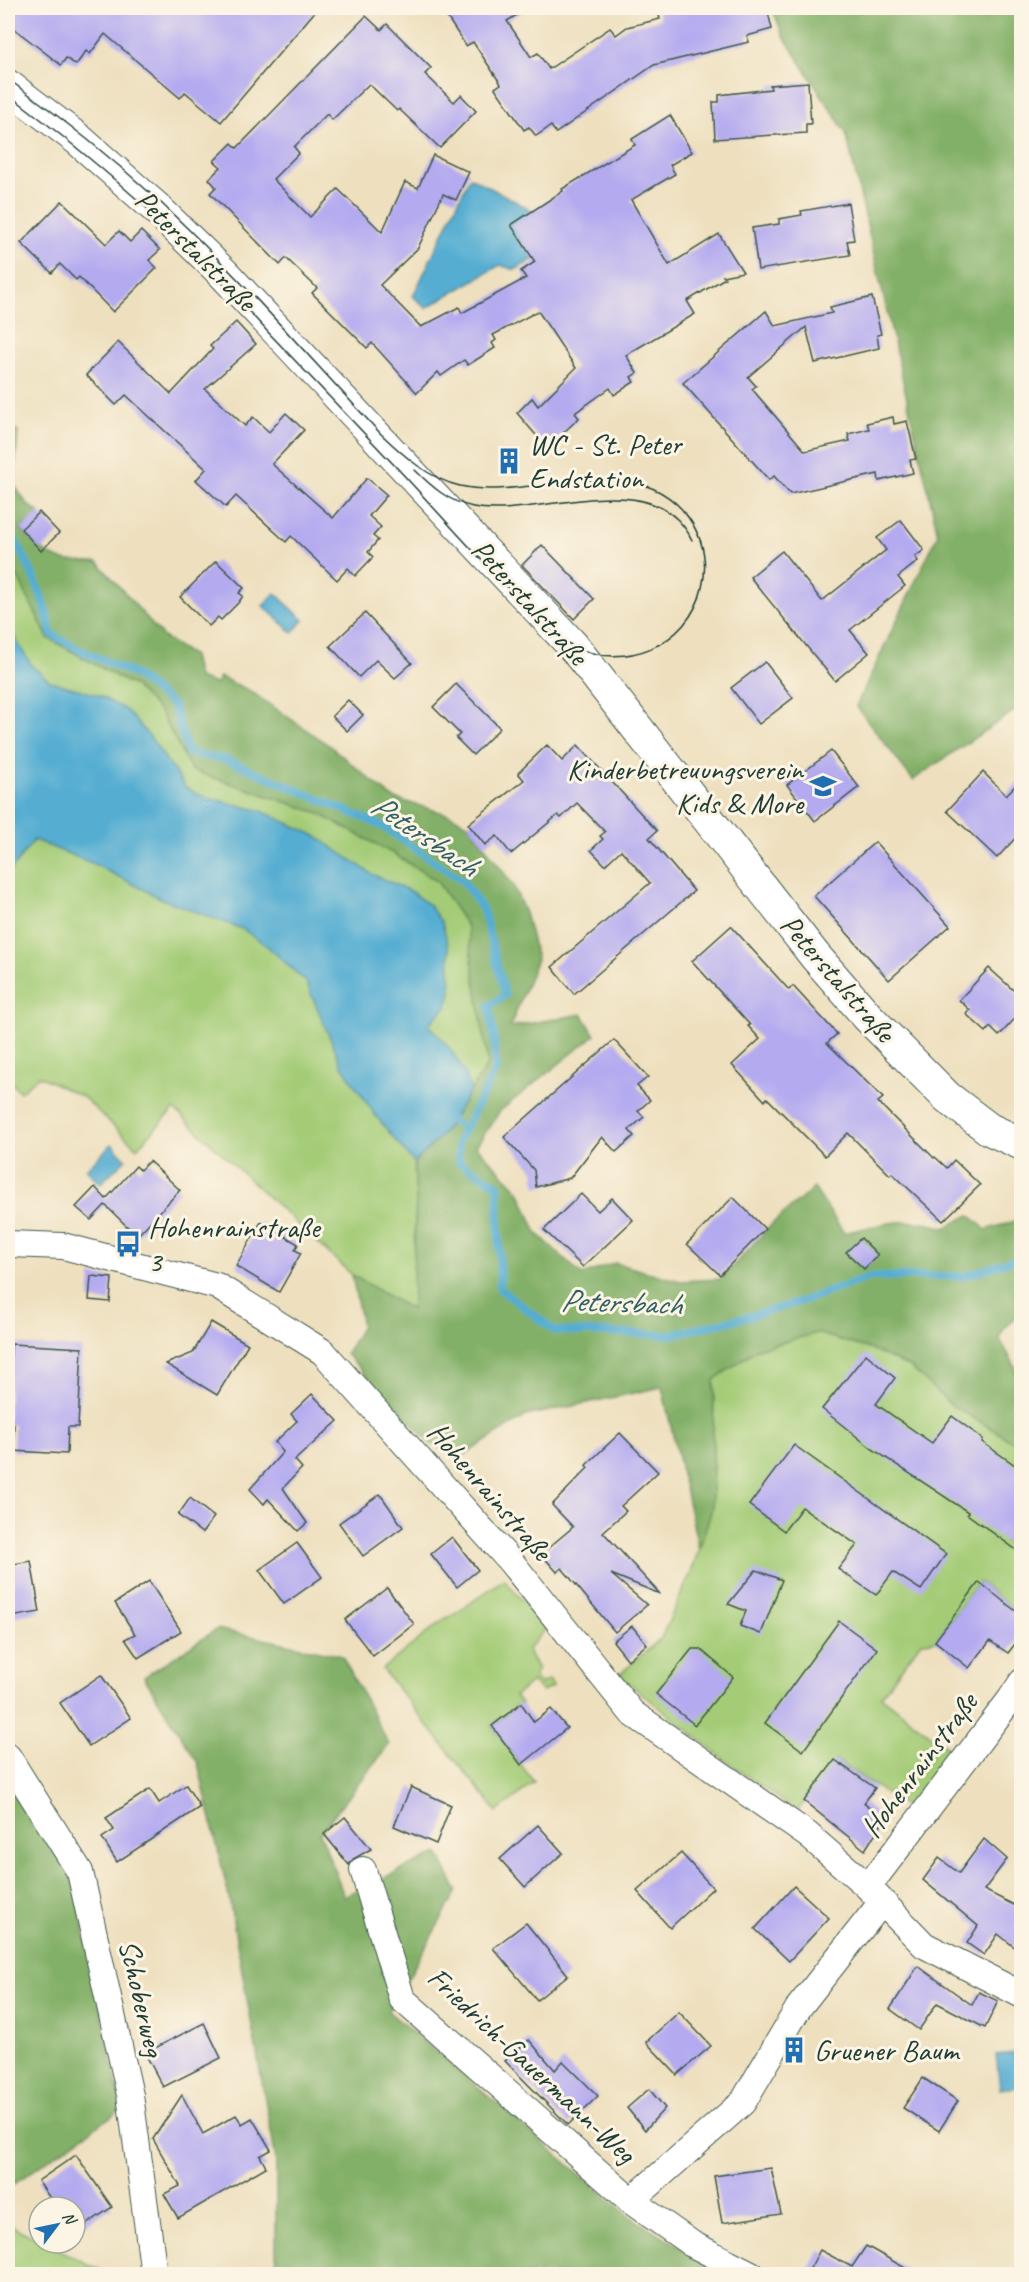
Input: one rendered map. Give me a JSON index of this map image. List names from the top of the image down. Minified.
{"streets":{"street":["Peterstalstraße","Hohenrainstraße","Schoberweg","Friedrich-Gauermann-Weg"]},"crossings":[["Hohenrainstraße","Friedrich-Gauermann-Weg"]],"water":["Petersbach"],"places":{"building":["WC - St. Peter Endstation","Gruener Baum"],"school or university":["Kinderbetreuungsverein Kids & More"],"bus stop":["Hohenrainstraße 3"]},"north":"top right"}
